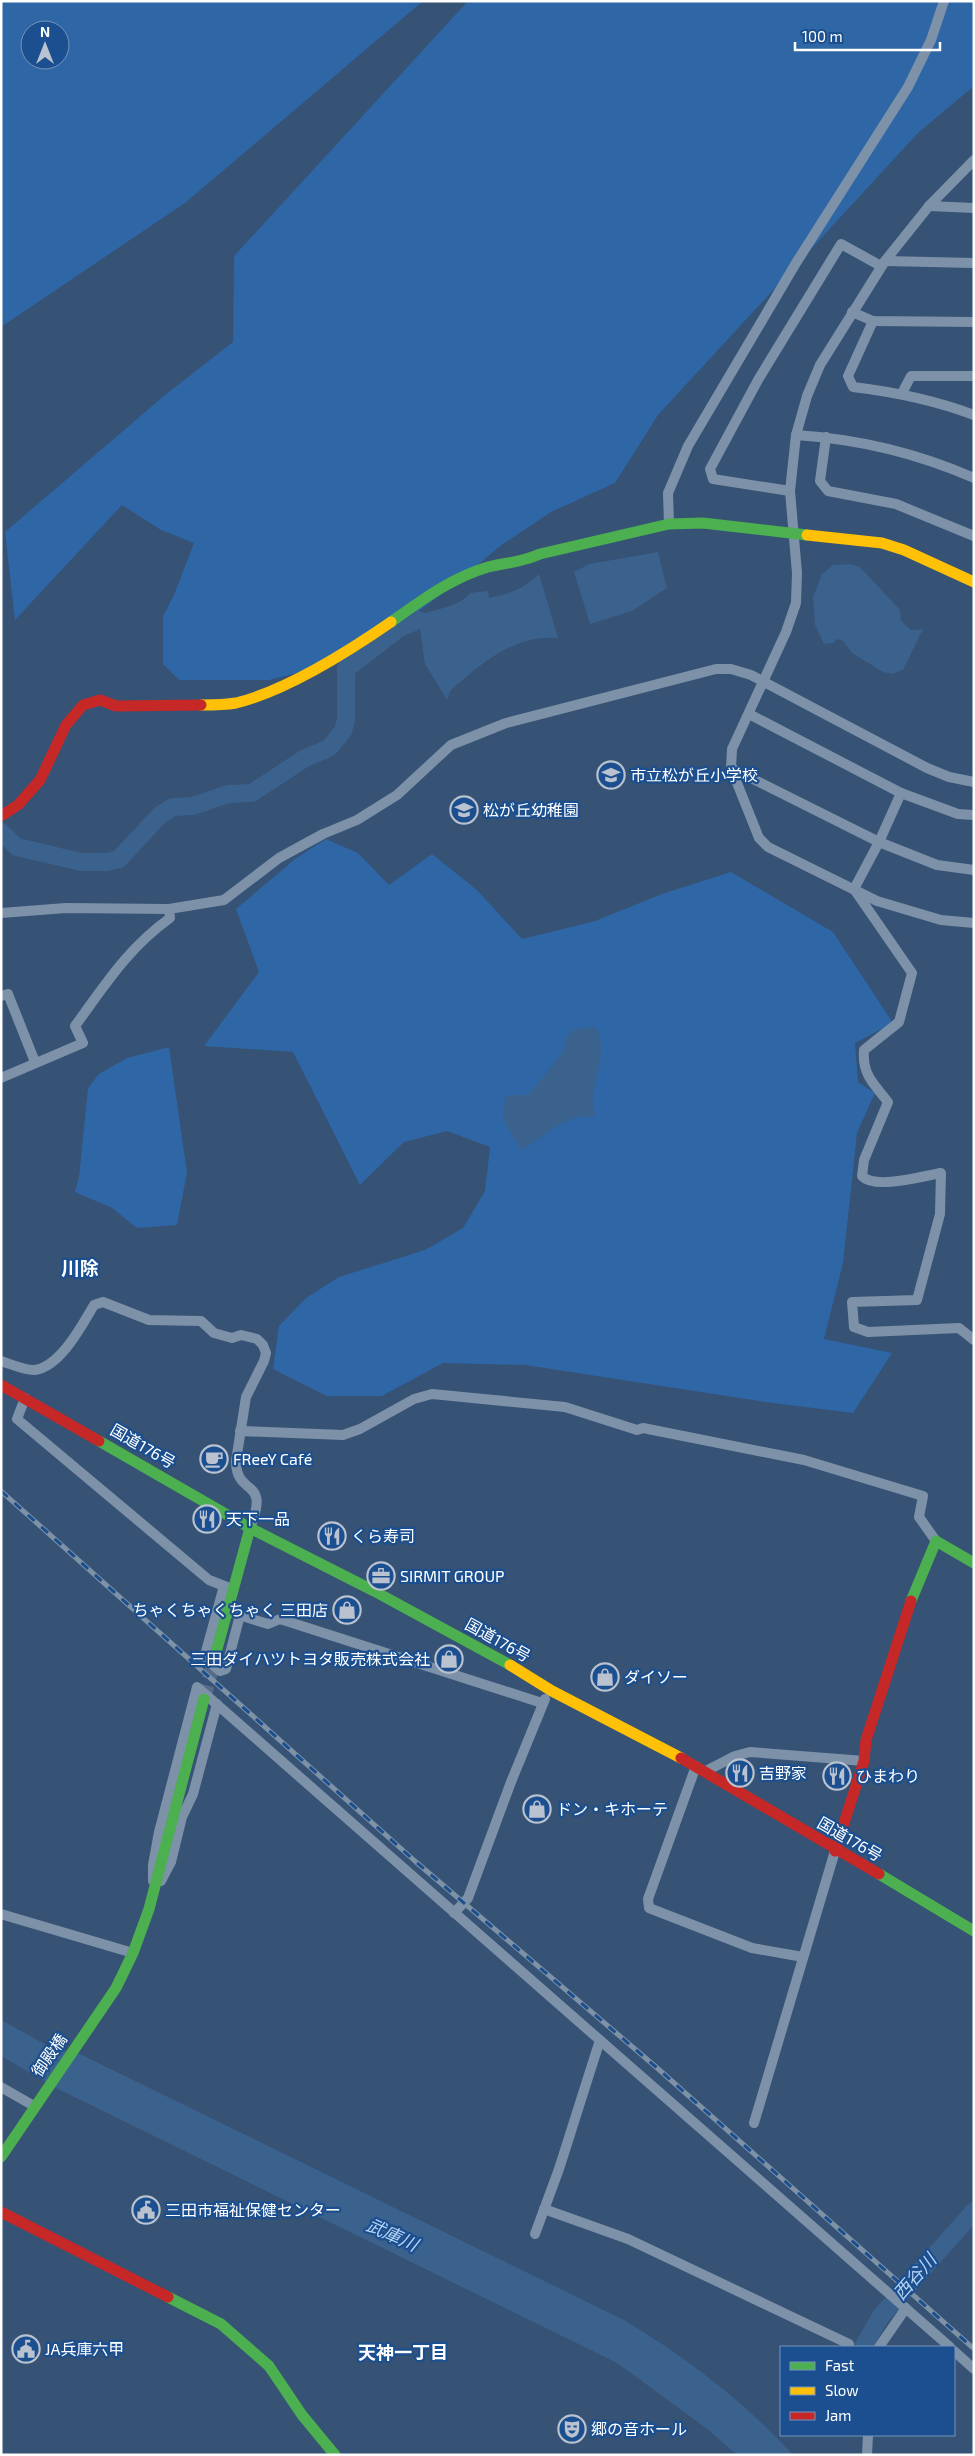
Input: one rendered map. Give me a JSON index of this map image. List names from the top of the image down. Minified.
{"streets":{"main road":["国道176号","御殿橋"]},"districts":["川除","天神一丁目"],"water":["武庫川","西谷川"],"places":{"school or university":["市立松が丘小学校","松が丘幼稚園"],"cafe":["FReeY Café"],"restaurant":["天下一品","くら寿司","吉野家","ひまわり"],"office":["SIRMIT GROUP"],"shop":["ちゃくちゃくちゃく 三田店","三田ダイハツトヨタ販売株式会社","ダイソー","ドン・キホーテ"],"public building":["三田市福祉保健センター","JA兵庫六甲"],"theatre":["郷の音ホール"]},"legend":["Fast","Slow","Jam"],"scale_bar":"100 m","north":"top"}
